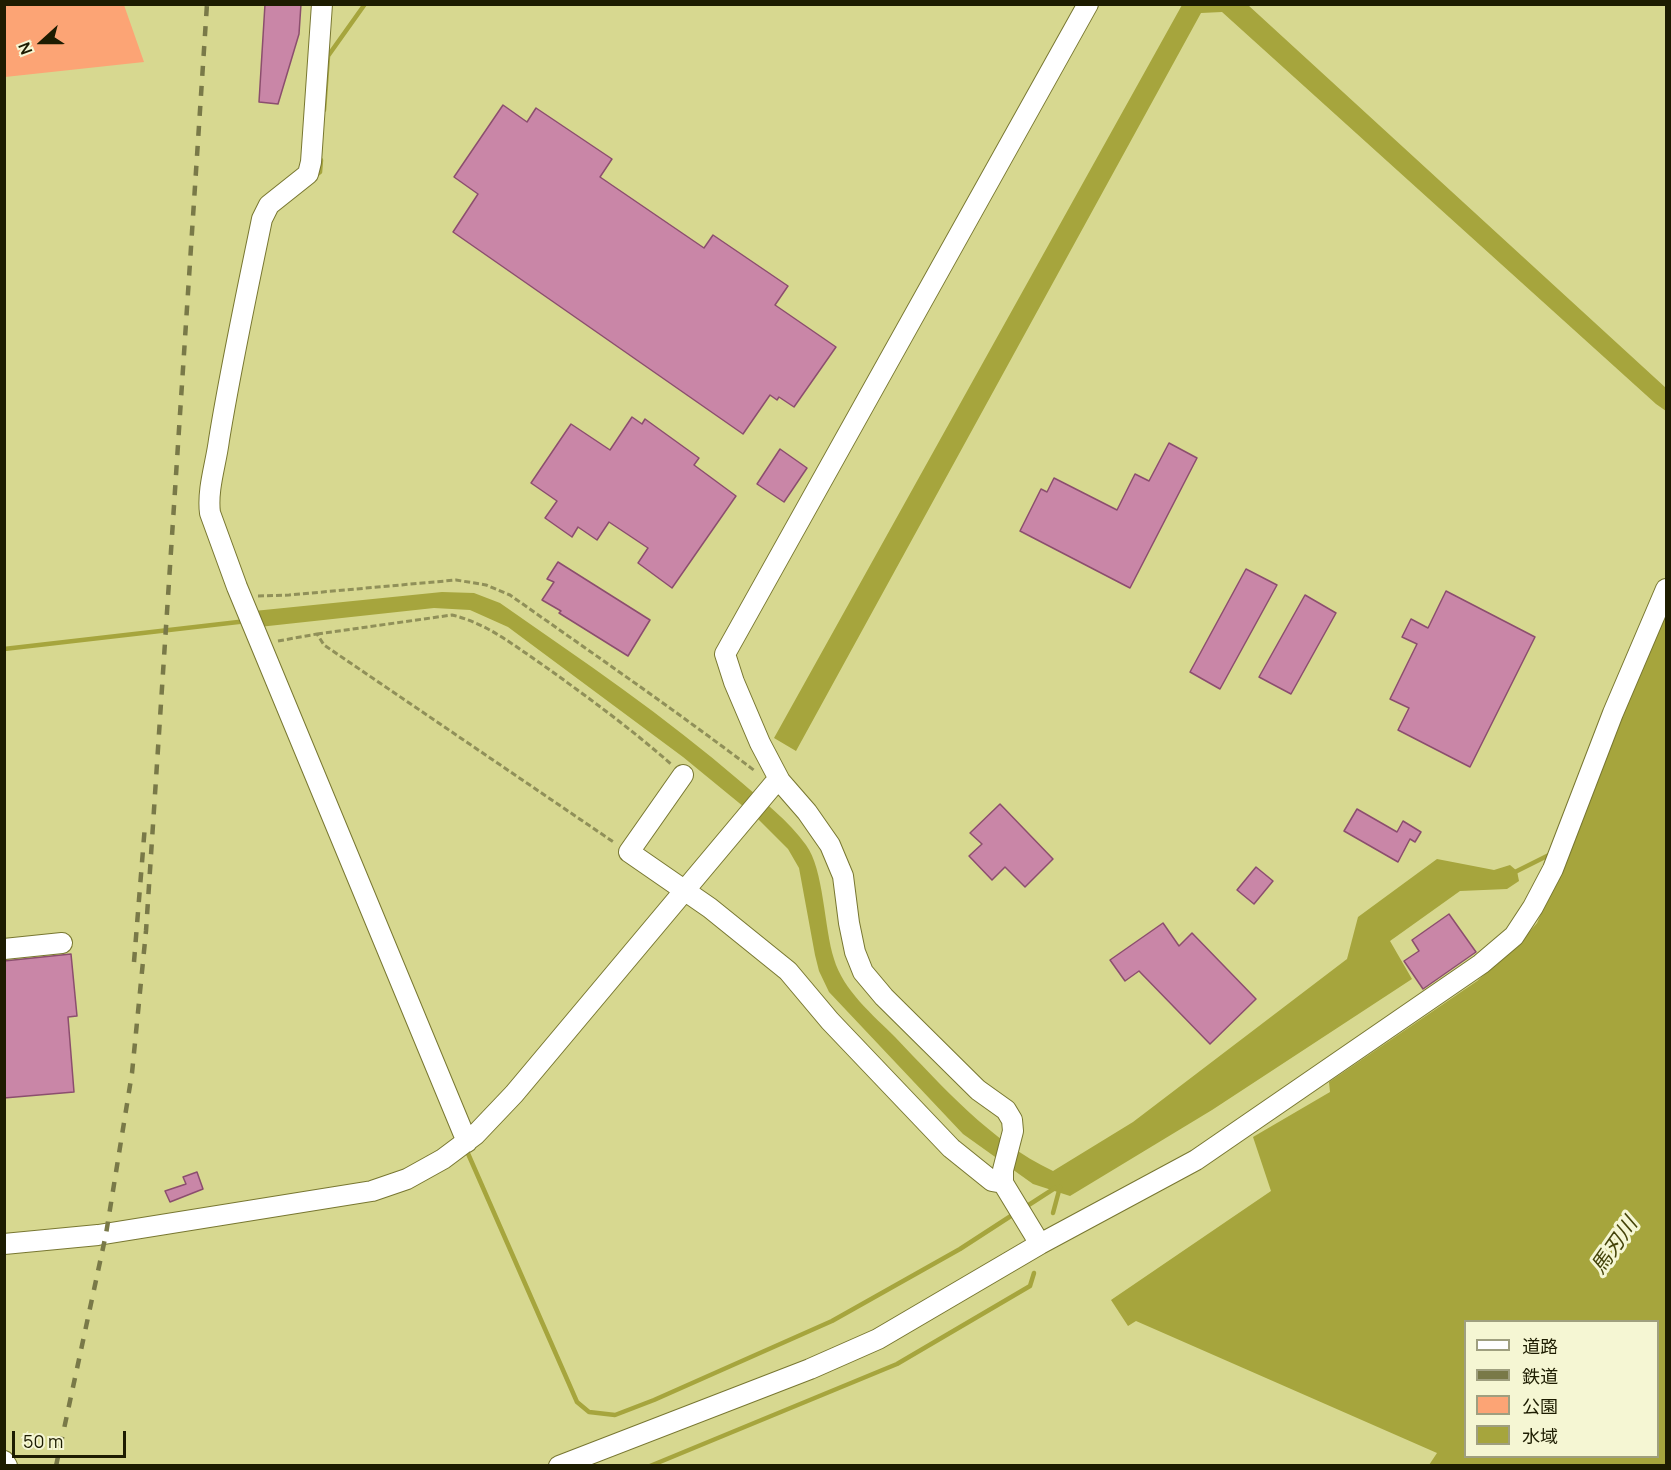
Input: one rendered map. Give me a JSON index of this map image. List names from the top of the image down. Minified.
{"water":["馬刃川"],"legend":["道路","鉄道","公園","水域"],"scale_bar":"50 m","north":"left"}
